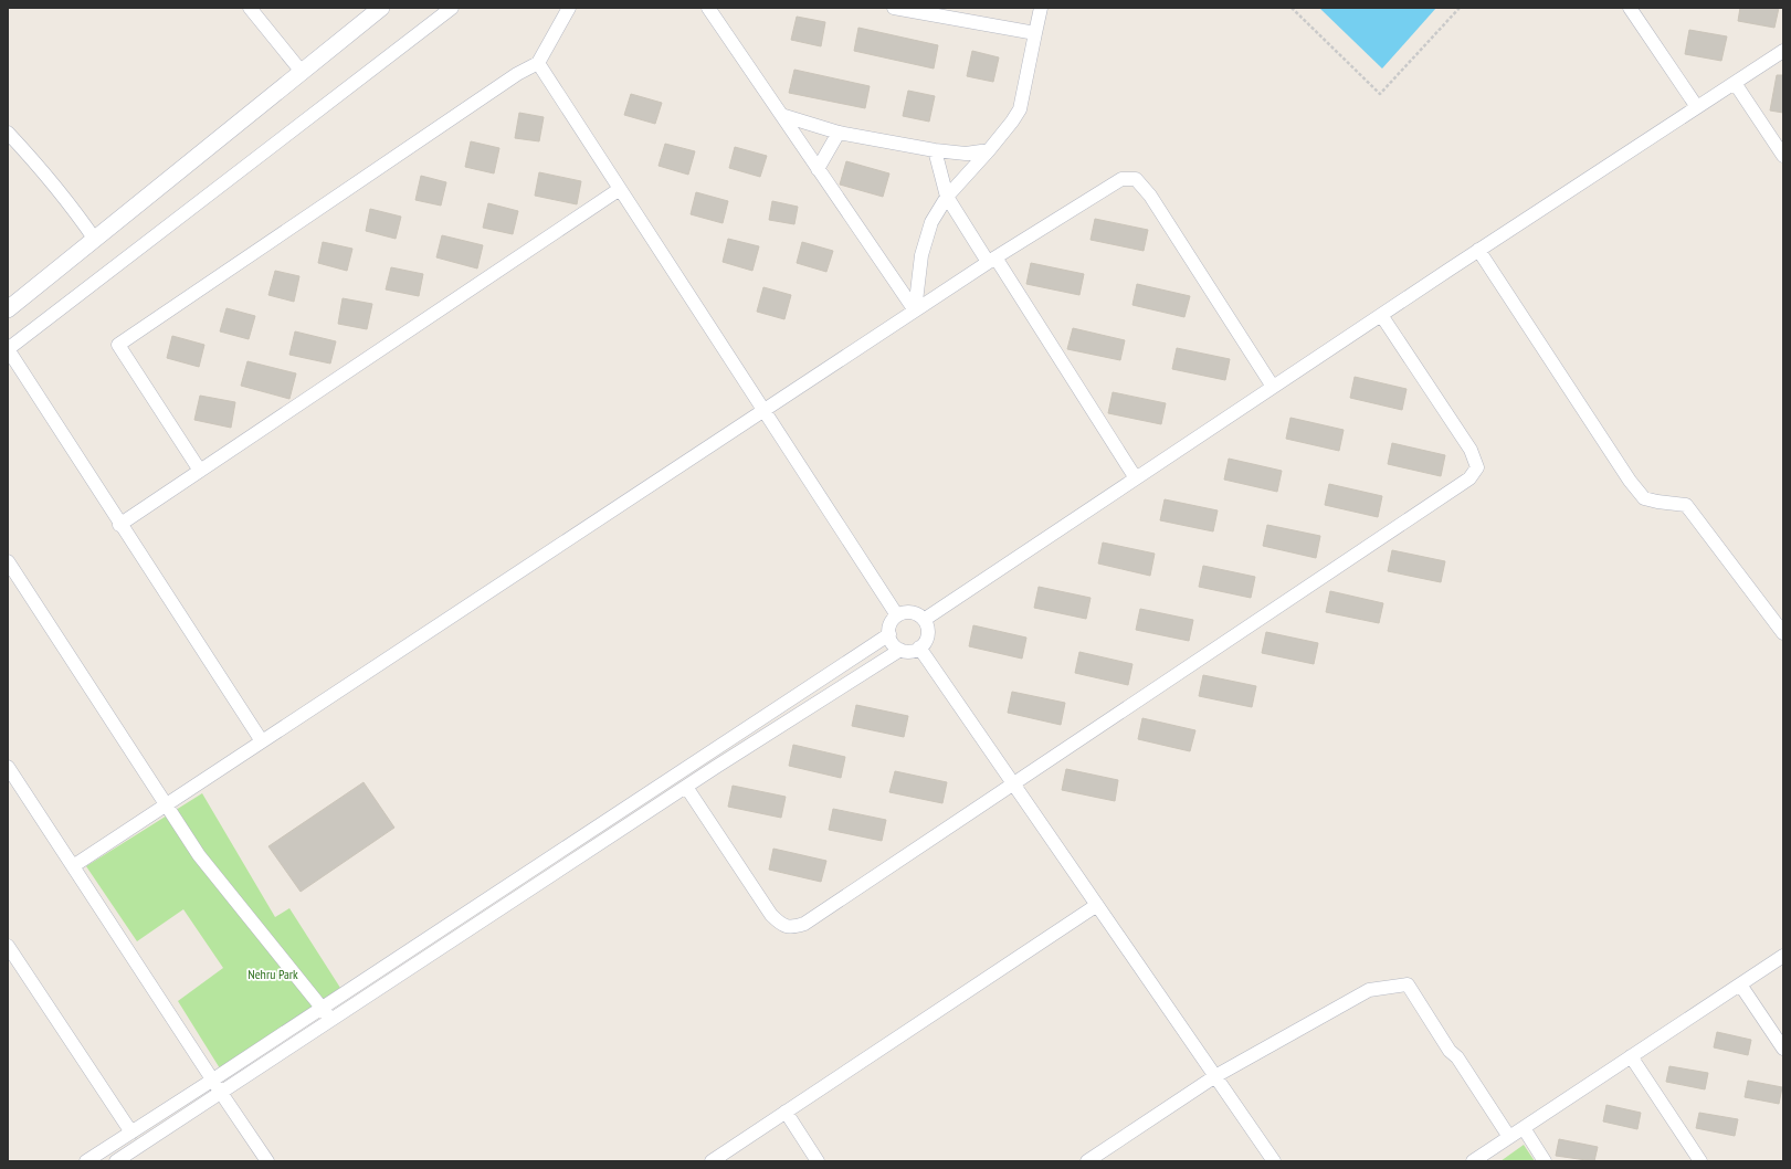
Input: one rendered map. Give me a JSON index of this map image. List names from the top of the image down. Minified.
{"parks":["Nehru Park"]}
